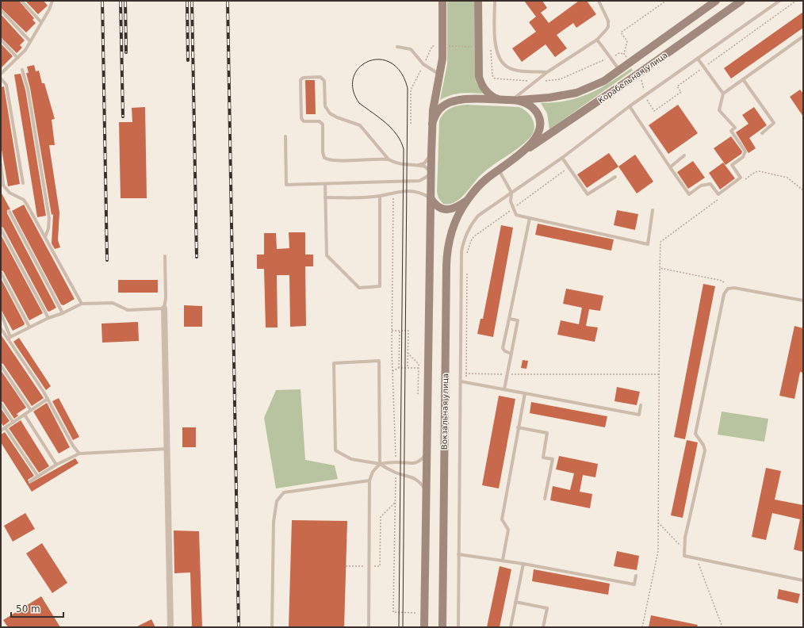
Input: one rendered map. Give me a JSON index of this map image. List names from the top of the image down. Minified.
{"streets":{"main road":["Корабельная улица","Вокзальная улица"]},"crossings":[["Корабельная улица","Вокзальная улица"]],"scale_bar":"50 m"}
